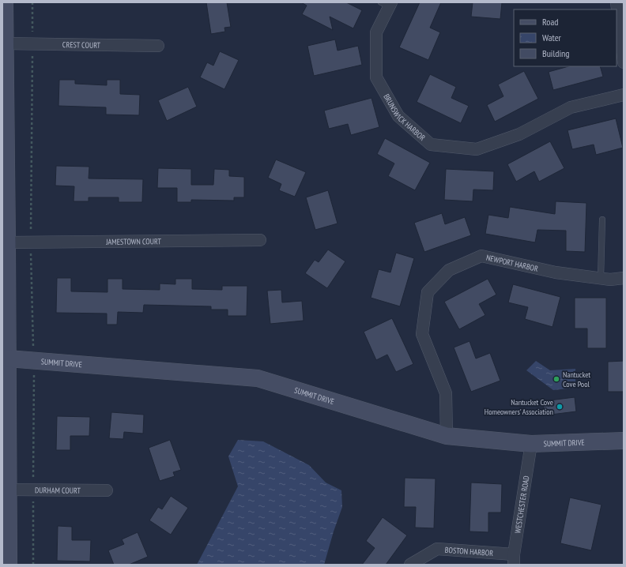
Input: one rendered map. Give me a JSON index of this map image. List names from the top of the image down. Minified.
{"streets":{"street":["CREST COURT","BRUNSWICK HARBOR","JAMESTOWN COURT","NEWPORT HARBOR","SUMMIT DRIVE","DURHAM COURT","WESTCHESTER ROAD","BOSTON HARBOR"]},"crossings":[["NEWPORT HARBOR","SUMMIT DRIVE"],["SUMMIT DRIVE","WESTCHESTER ROAD"],["WESTCHESTER ROAD","BOSTON HARBOR"]],"places":["Nantucket Cove Pool","Nantucket Cove Homeowners' Association"],"legend":["Road","Water","Building"]}
